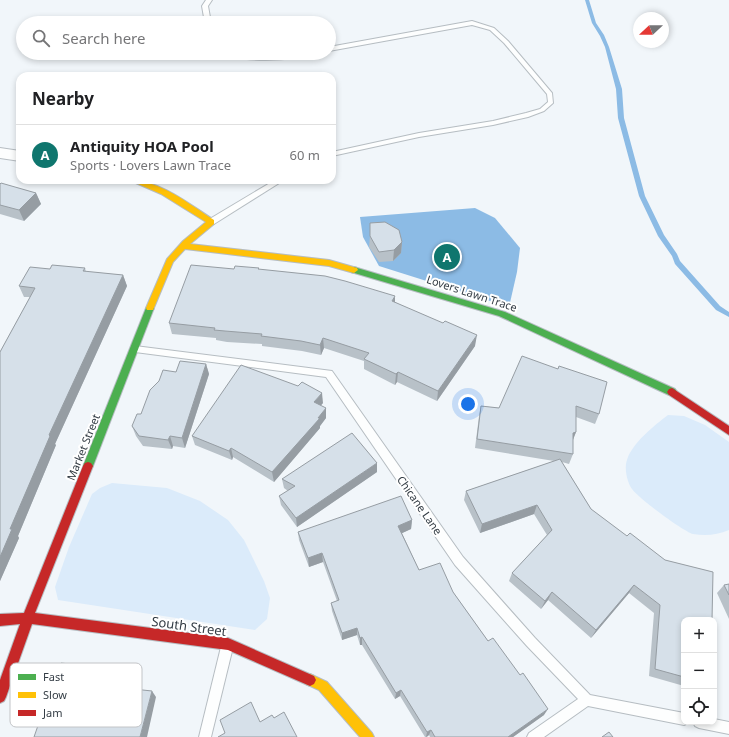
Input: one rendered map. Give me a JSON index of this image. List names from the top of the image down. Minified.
{"streets":{"street":["Lovers Lawn Trace","Market Street","South Street"],"lane":["Chicane Lane"]},"crossings":[["Lovers Lawn Trace","Market Street"],["Market Street","Chicane Lane"],["Market Street","South Street"]],"legend":["Fast","Slow","Jam"],"north":"left","page":{"search":"Search here","heading":"Nearby","list":[{"mark":"A","name":"Antiquity HOA Pool","note":"Sports · Lovers Lawn Trace","value":"60 m"}],"pins":"A","map_buttons":["+","−"]}}
